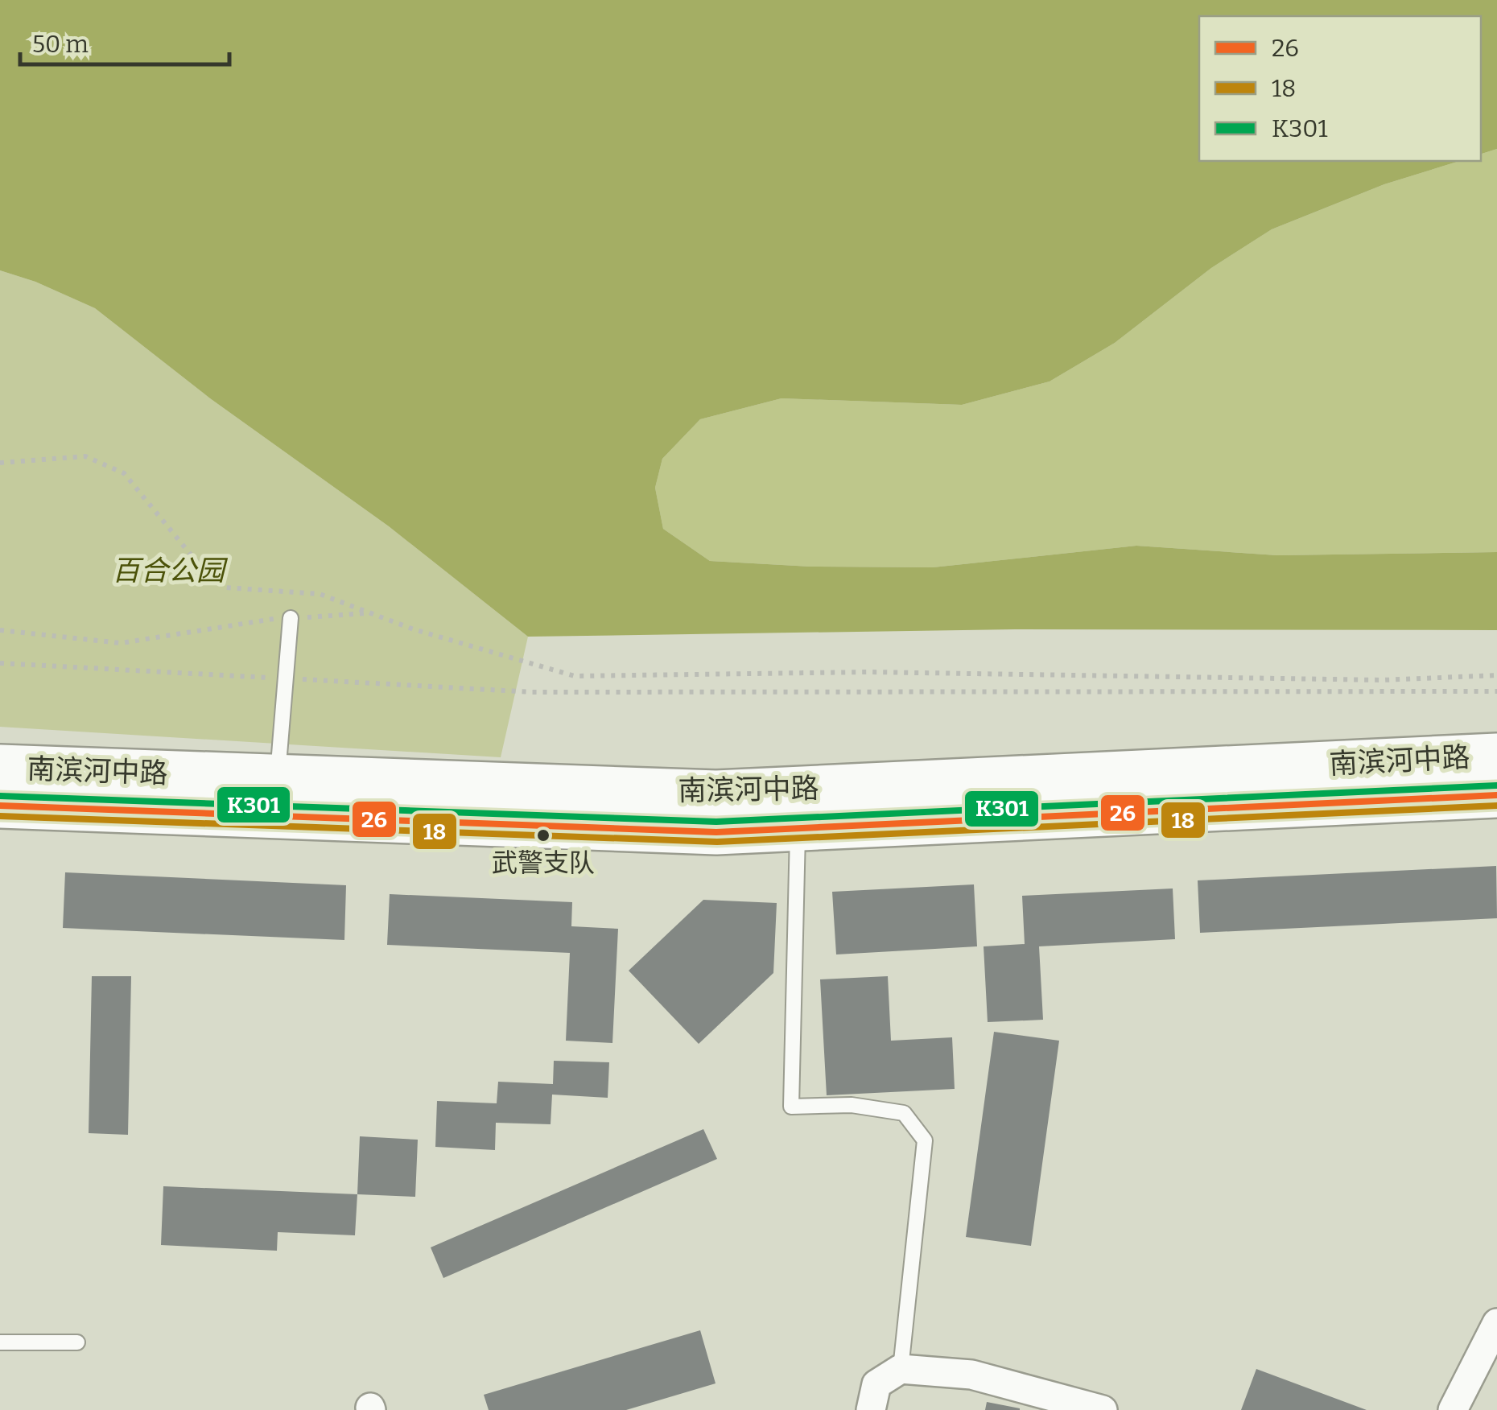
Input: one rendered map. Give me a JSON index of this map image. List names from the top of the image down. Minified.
{"streets":{"highway":["南滨河中路"]},"parks":["百合公园"],"places":["武警支队"],"lines":["transit line K301","transit line 26","transit line 18"],"legend":["26","18","K301"],"scale_bar":"50 m"}
